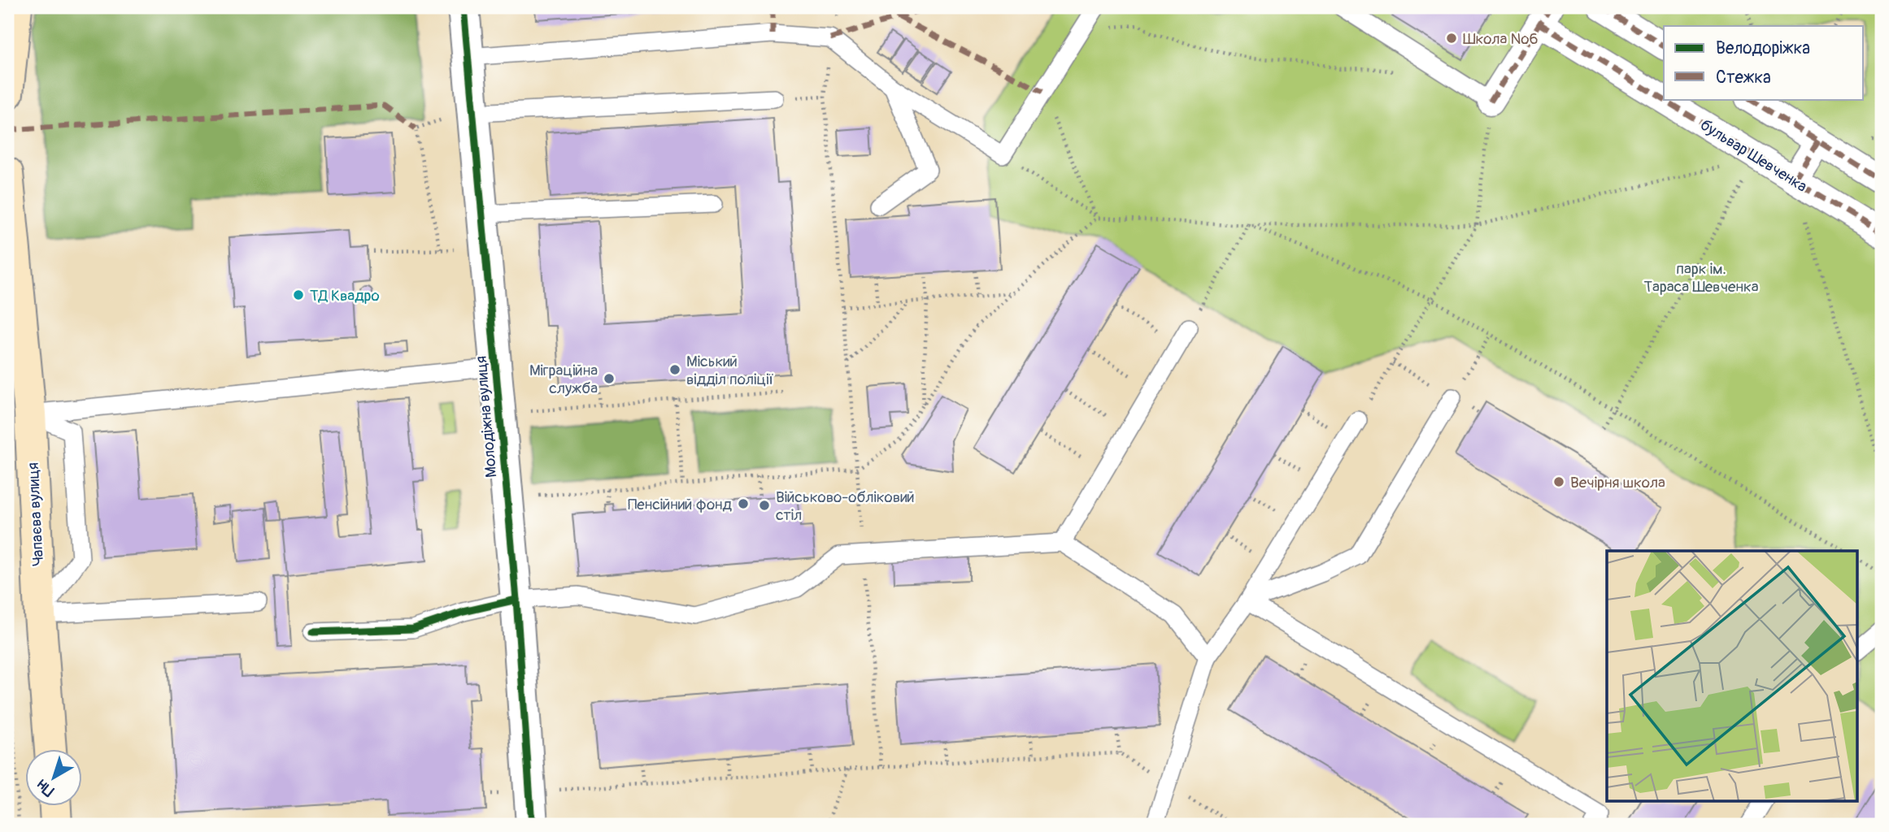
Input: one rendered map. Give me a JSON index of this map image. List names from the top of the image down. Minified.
{"streets":{"main road":["Чапаєва вулиця"],"street":["бульвар Шевченка","Молодіжна вулиця"]},"parks":["парк ім. Тараса Шевченка"],"places":["Школа №6","ТД Квадро","Міський відділ поліції","Міграційна служба","Вечірня школа","Пенсійний фонд","Військово-обліковий стіл"],"legend":["Велодоріжка","Стежка"],"north":"bottom left"}
